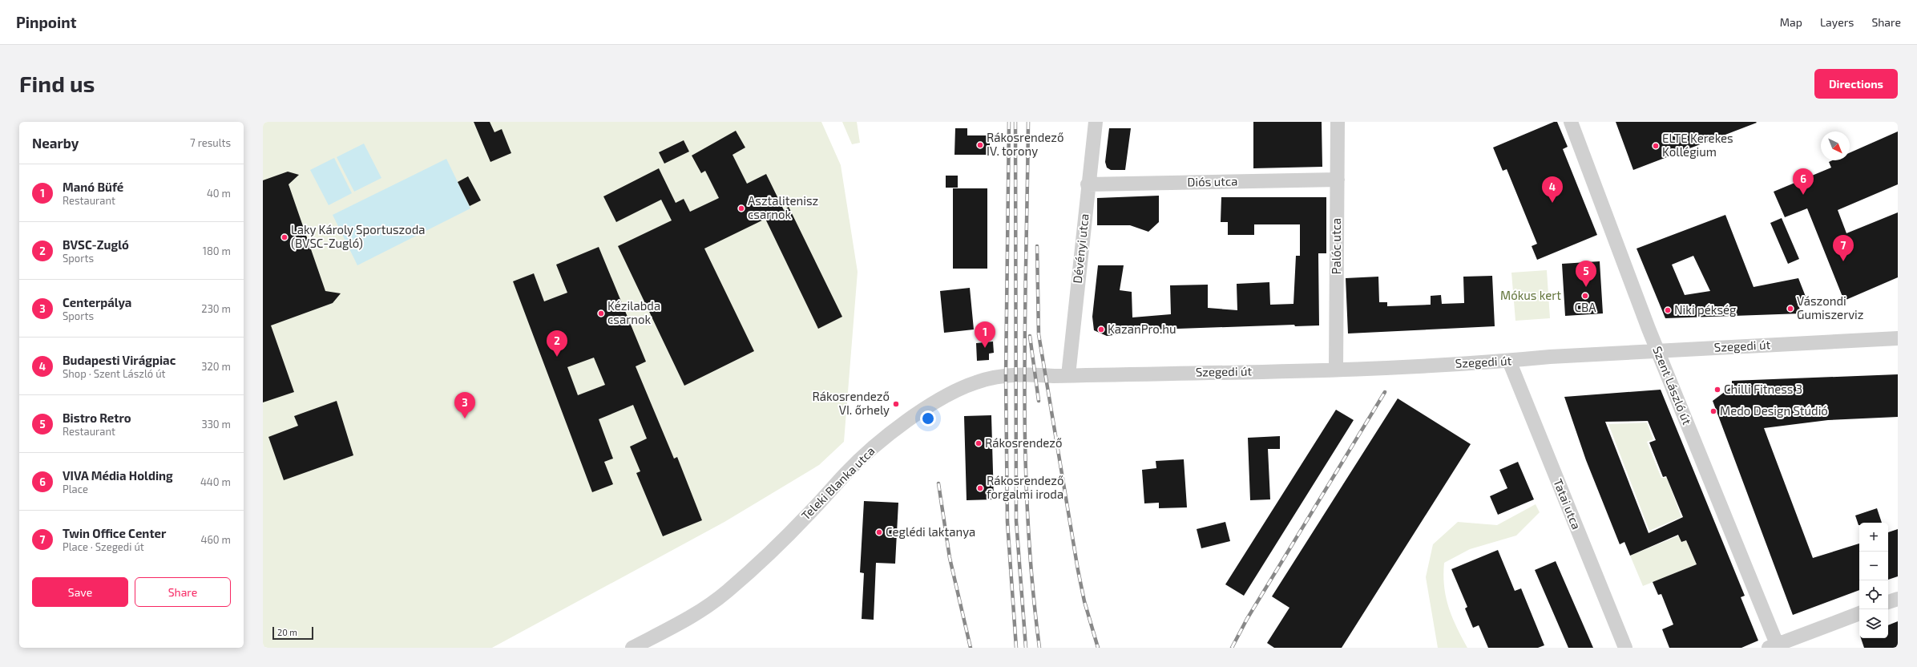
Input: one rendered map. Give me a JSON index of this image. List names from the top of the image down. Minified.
{"streets":{"street":["Diós utca","Palóc utca","Dévényi utca","Szegedi út","Szent László út","Teleki Blanka utca","Tatai utca"]},"crossings":[["Diós utca","Palóc utca"],["Diós utca","Dévényi utca"],["Palóc utca","Szegedi út"],["Dévényi utca","Szegedi út"],["Dévényi utca","Teleki Blanka utca"],["Szegedi út","Szent László út"],["Szegedi út","Teleki Blanka utca"],["Szegedi út","Tatai utca"]],"parks":["Mókus kert"],"places":["Rákosrendező IV. torony","ELTE Kerekes Kollégium","Asztalitenisz csarnok","Laky Károly Sportuszoda (BVSC-Zugló)","CBA","Vászondi Gumiszerviz","Niki pékség","Kézilabda csarnok","KazanPro.hu","Chilli Fitness 3","Rákosrendező VI. őrhely","Medo Design Stúdió","Rákosrendező","Rákosrendező forgalmi iroda","Ceglédi laktanya"],"scale_bar":"20 m","north":"bottom right","page":{"header":"Pinpoint","nav":["Map","Layers","Share"],"buttons":["Directions",["Save","Share"]],"title":"Find us","heading":["Nearby","7 results"],"list":[{"mark":"1","name":"Manó Büfé","note":"Restaurant","value":"40 m"},{"mark":"2","name":"BVSC-Zugló","note":"Sports","value":"180 m"},{"mark":"3","name":"Centerpálya","note":"Sports","value":"230 m"},{"mark":"4","name":"Budapesti Virágpiac","note":"Shop · Szent László út","value":"320 m"},{"mark":"5","name":"Bistro Retro","note":"Restaurant","value":"330 m"},{"mark":"6","name":"VIVA Média Holding","note":"Place","value":"440 m"},{"mark":"7","name":"Twin Office Center","note":"Place · Szegedi út","value":"460 m"}],"pins":["6","4","7","5","1","2","3"],"map_buttons":["+","−"],"scale":"20 m"}}
